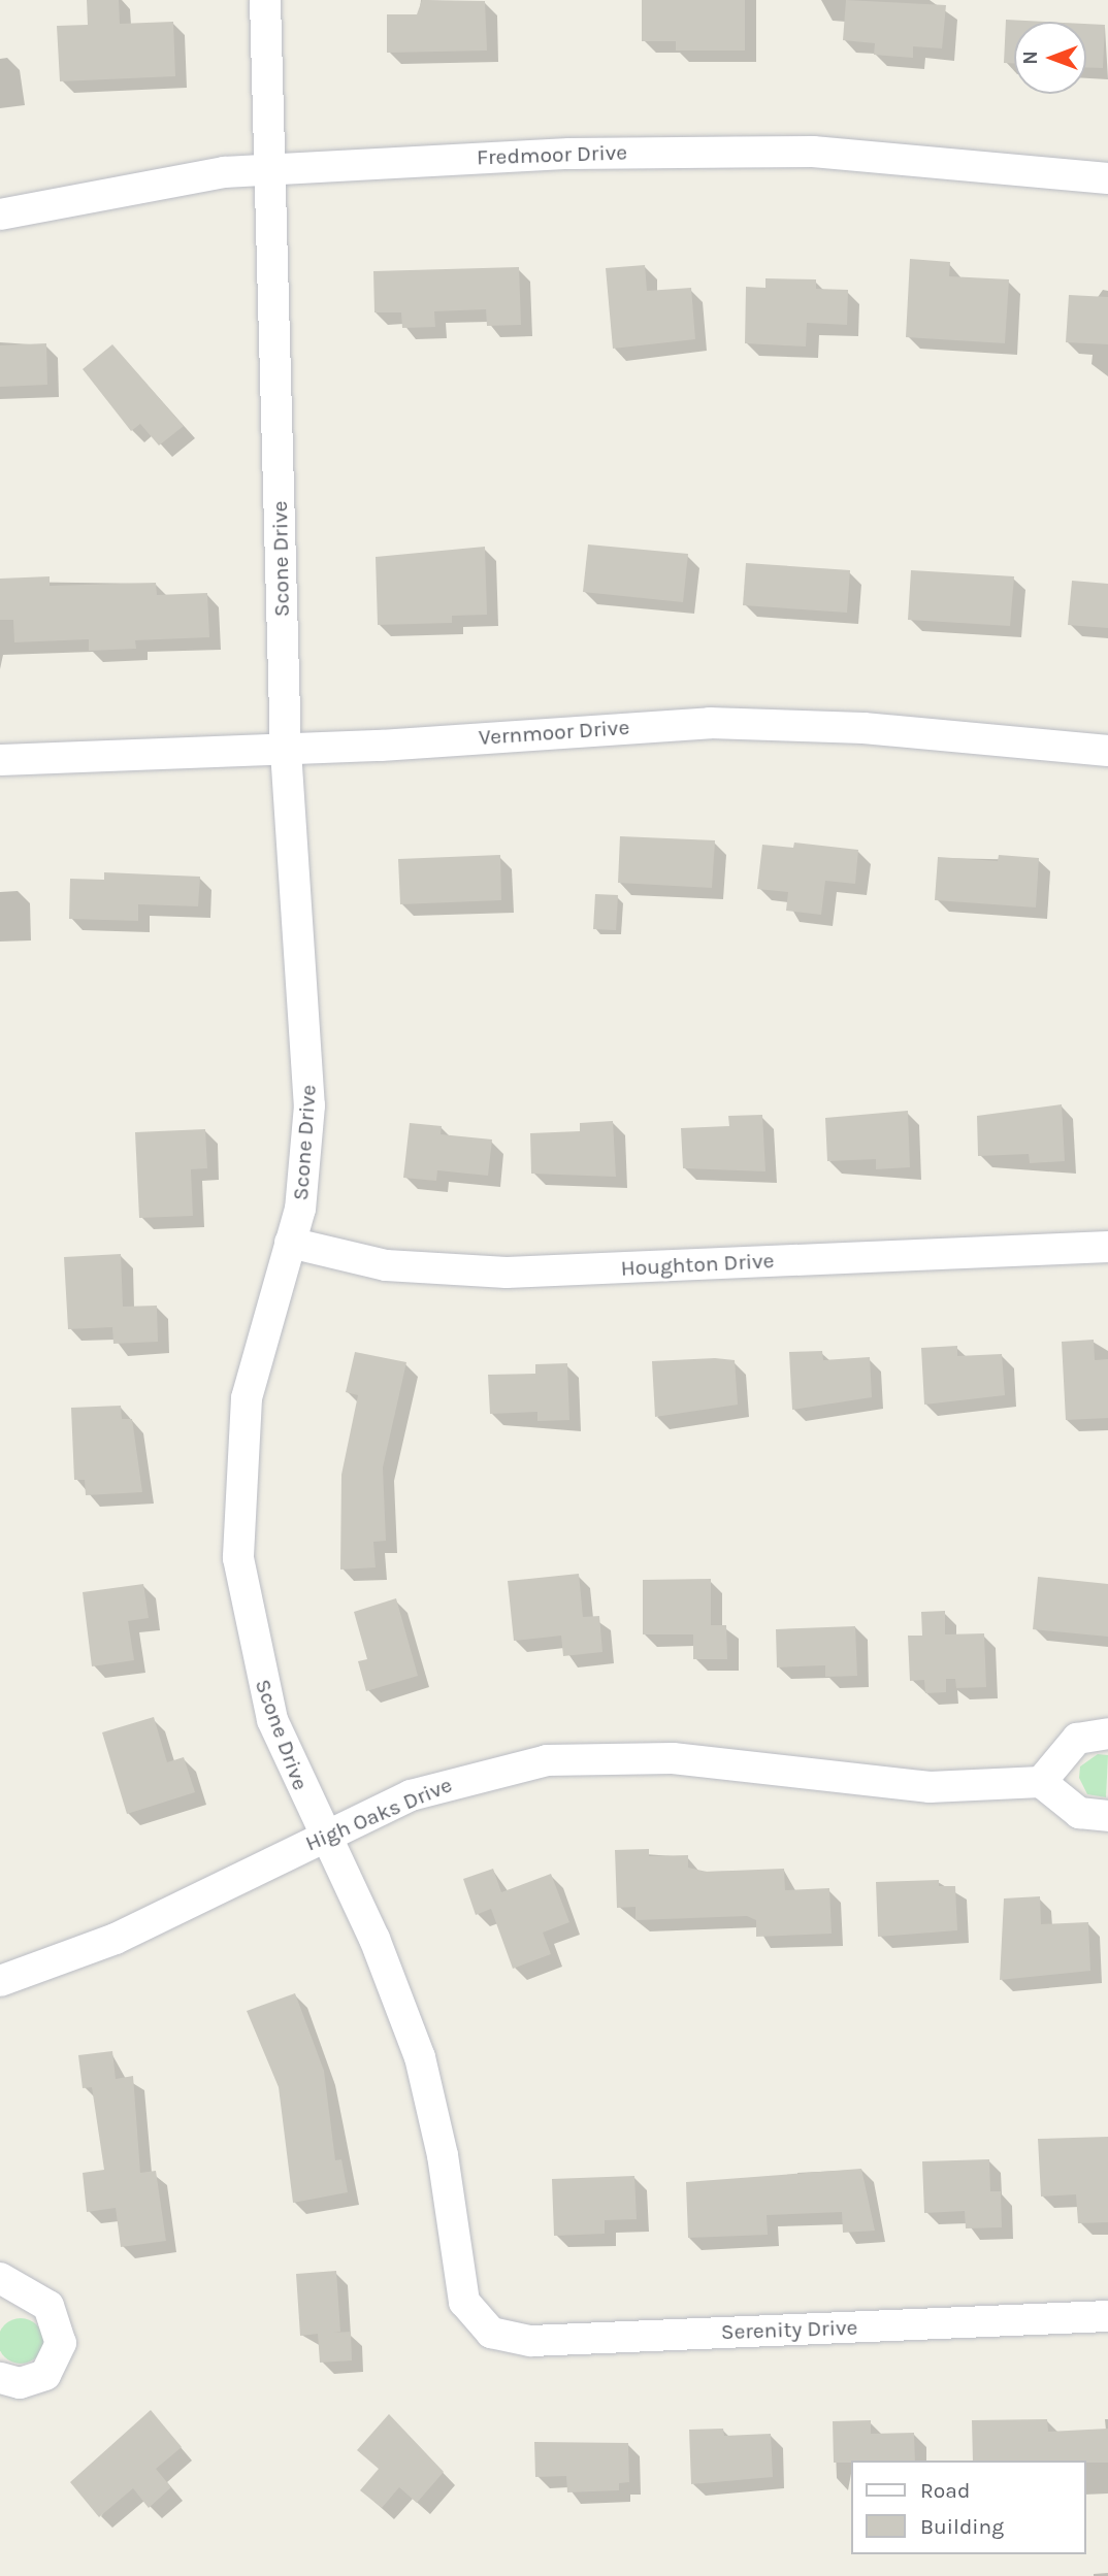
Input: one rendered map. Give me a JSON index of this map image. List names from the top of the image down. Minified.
{"streets":{"street":["Fredmoor Drive","Scone Drive","Vernmoor Drive","Houghton Drive","High Oaks Drive","Serenity Drive"]},"crossings":[["Fredmoor Drive","Scone Drive"],["Scone Drive","Vernmoor Drive"],["Scone Drive","Houghton Drive"],["Scone Drive","High Oaks Drive"],["Scone Drive","Serenity Drive"]],"legend":["Road","Building"],"north":"left"}
